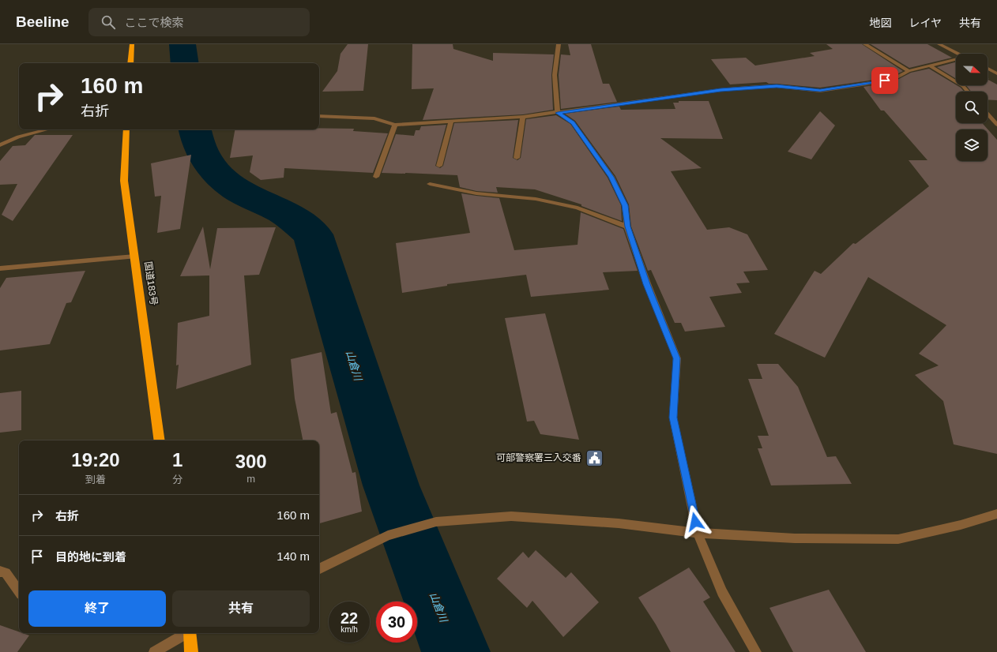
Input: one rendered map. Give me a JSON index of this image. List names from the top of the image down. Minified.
{"streets":{"highway":["国道183号"]},"water":["山倉川"],"places":{"public building":["可部警察署三入交番"]},"north":"right","page":{"header":"Beeline","search":"ここで検索","nav":["地図","レイヤ","共有"],"turn":["160 m","右折"],"eta":["19:20","到着","1","分","300","m"],"list":[{"name":"右折","value":"160 m"},{"name":"目的地に到着","value":"140 m"}],"buttons":["終了","共有"],"speed":"22 km/h","limit":"30"}}
